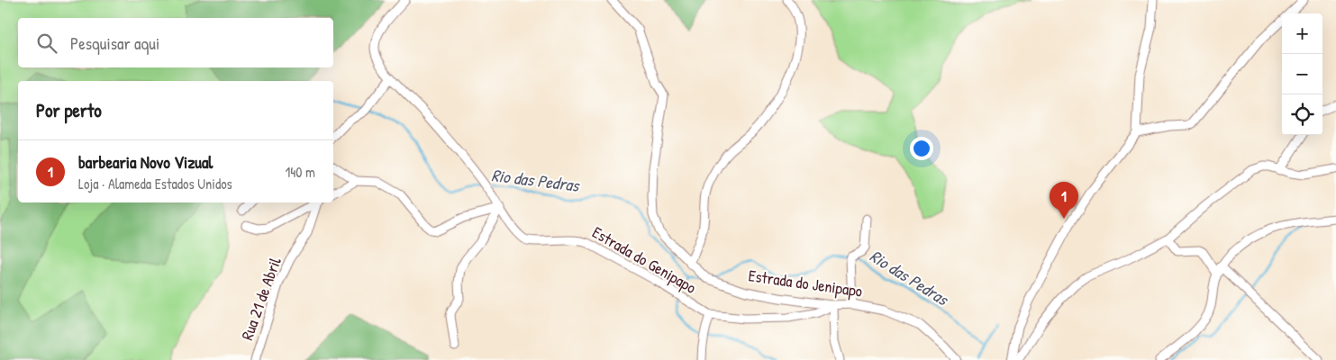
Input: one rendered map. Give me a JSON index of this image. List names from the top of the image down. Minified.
{"streets":{"street":["Estrada do Genipapo","Estrada do Jenipapo","Rua 21 de Abril"]},"crossings":[["Estrada do Genipapo","Estrada do Jenipapo"]],"water":["Rio das Pedras"],"page":{"map_buttons":["+","−"],"search":"Pesquisar aqui","heading":"Por perto","list":[{"mark":"1","name":"barbearia Novo Vizual","note":"Loja · Alameda Estados Unidos","value":"140 m"}],"pins":"1"}}
